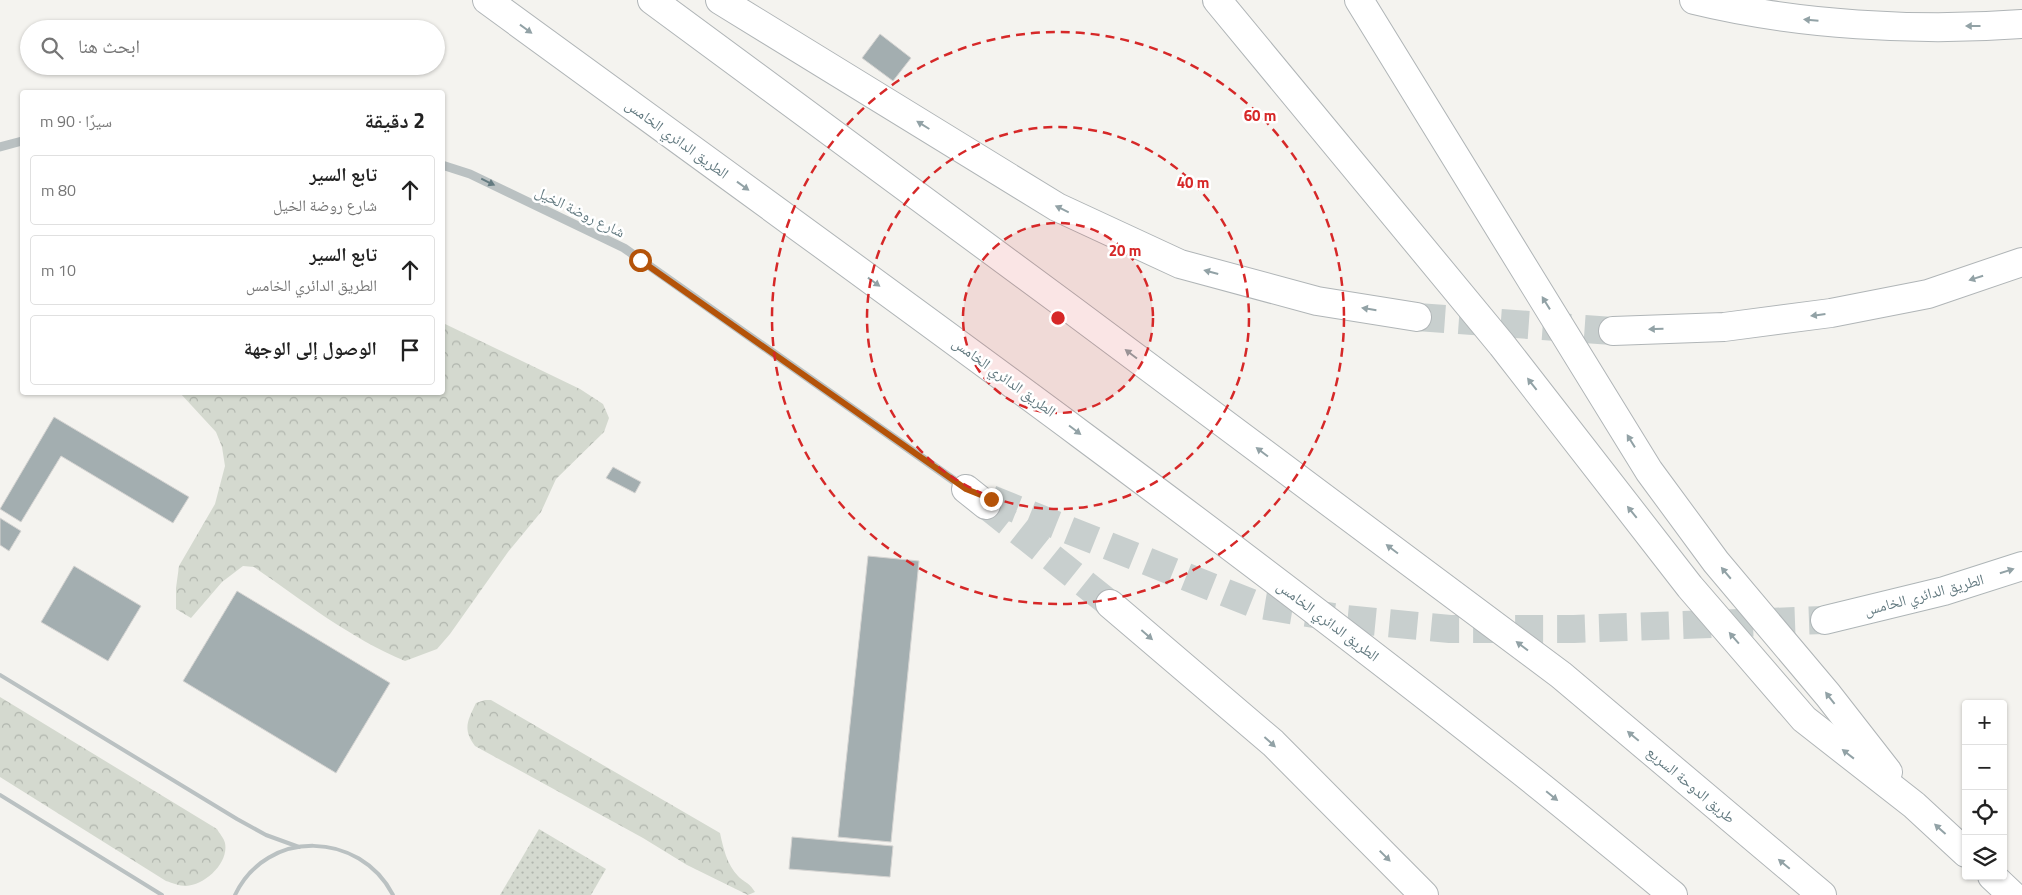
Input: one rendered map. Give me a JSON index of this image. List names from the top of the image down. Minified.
{"streets":{"main road":["الطريق الدائري الخامس","طريق الدوحة السريع"],"street":["شارع روضة الخيل"]},"one_way":["شارع روضة الخيل"],"page":{"search":"ابحث هنا","heading":["2 دقيقة","سيرًا · 90 m"],"list":[["تابع السير","شارع روضة الخيل","80 m"],["تابع السير","الطريق الدائري الخامس","10 m"],"الوصول إلى الوجهة"],"map_buttons":["+","−"]},"rings":["60 m","40 m","20 m"]}
